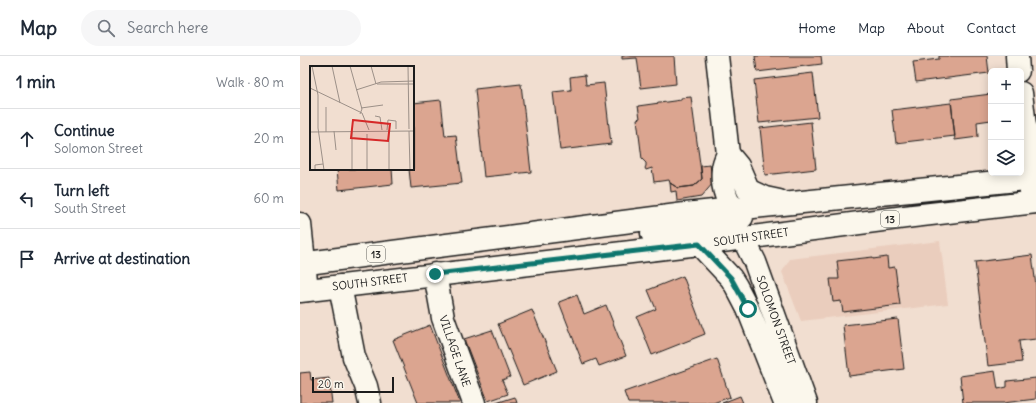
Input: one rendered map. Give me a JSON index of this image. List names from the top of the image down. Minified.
{"streets":{"main road":["13","SOUTH STREET","SOLOMON STREET","VILLAGE LANE"]},"crossings":[["SOUTH STREET","SOLOMON STREET"],["SOUTH STREET","VILLAGE LANE"]],"scale_bar":"20 m","page":{"header":"Map","search":"Search here","nav":["Home","Map","About","Contact"],"heading":["1 min","Walk · 80 m"],"map_buttons":["+","−"],"list":[["Continue","Solomon Street","20 m"],["Turn left","South Street","60 m"],"Arrive at destination"],"scale":"20 m"}}
